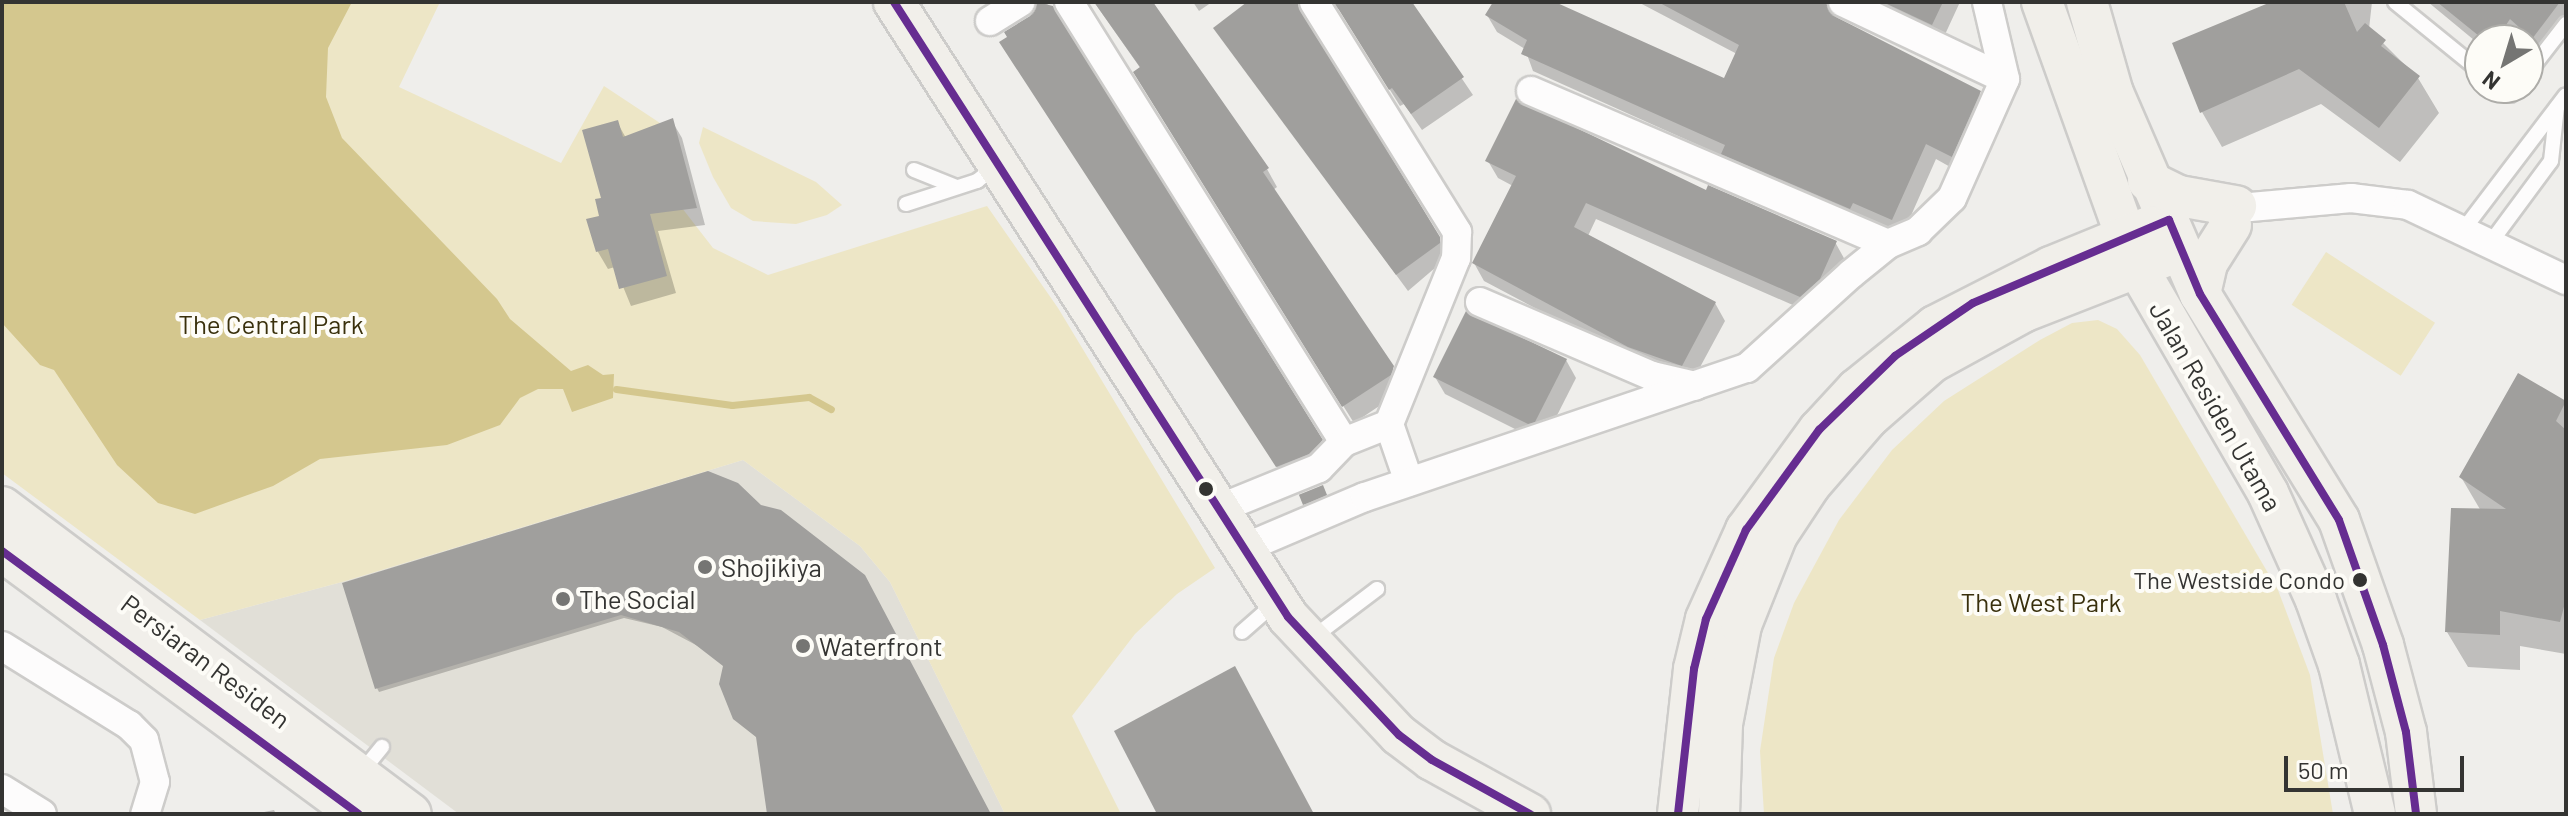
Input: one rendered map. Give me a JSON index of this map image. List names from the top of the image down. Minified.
{"streets":{"street":["Jalan Residen Utama","Persiaran Residen"]},"parks":["The Central Park","The West Park"],"places":["Shojikiya","The Westside Condo","The Social","Waterfront"],"scale_bar":"50 m","north":"bottom left"}
